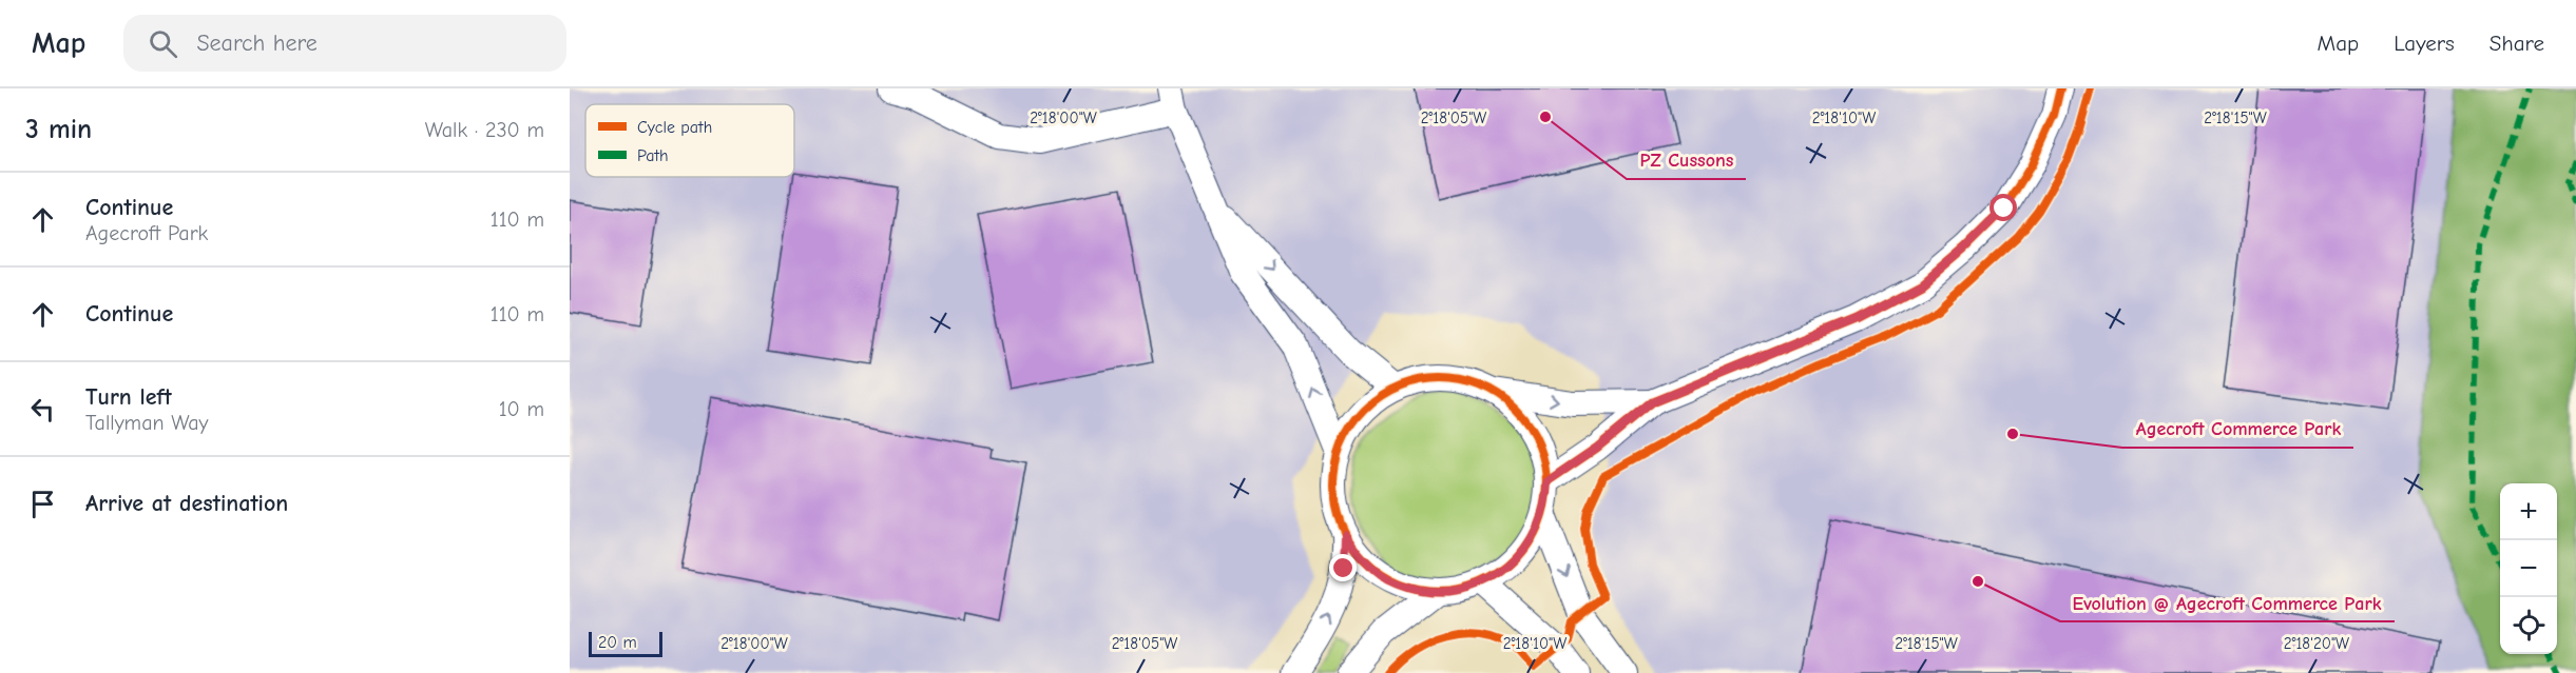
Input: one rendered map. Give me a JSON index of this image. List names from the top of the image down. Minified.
{"places":["PZ Cussons","Agecroft Commerce Park","Evolution @ Agecroft Commerce Park"],"legend":["Cycle path","Path"],"scale_bar":"20 m","page":{"header":"Map","search":"Search here","nav":["Map","Layers","Share"],"heading":["3 min","Walk · 230 m"],"list":[["Continue","Agecroft Park","110 m"],["Continue","110 m"],["Turn left","Tallyman Way","10 m"],"Arrive at destination"],"map_buttons":["+","−"],"scale":"20 m"},"coordinates":["2°18'00\"W","2°18'05\"W","2°18'10\"W","2°18'15\"W","2°18'20\"W"]}
